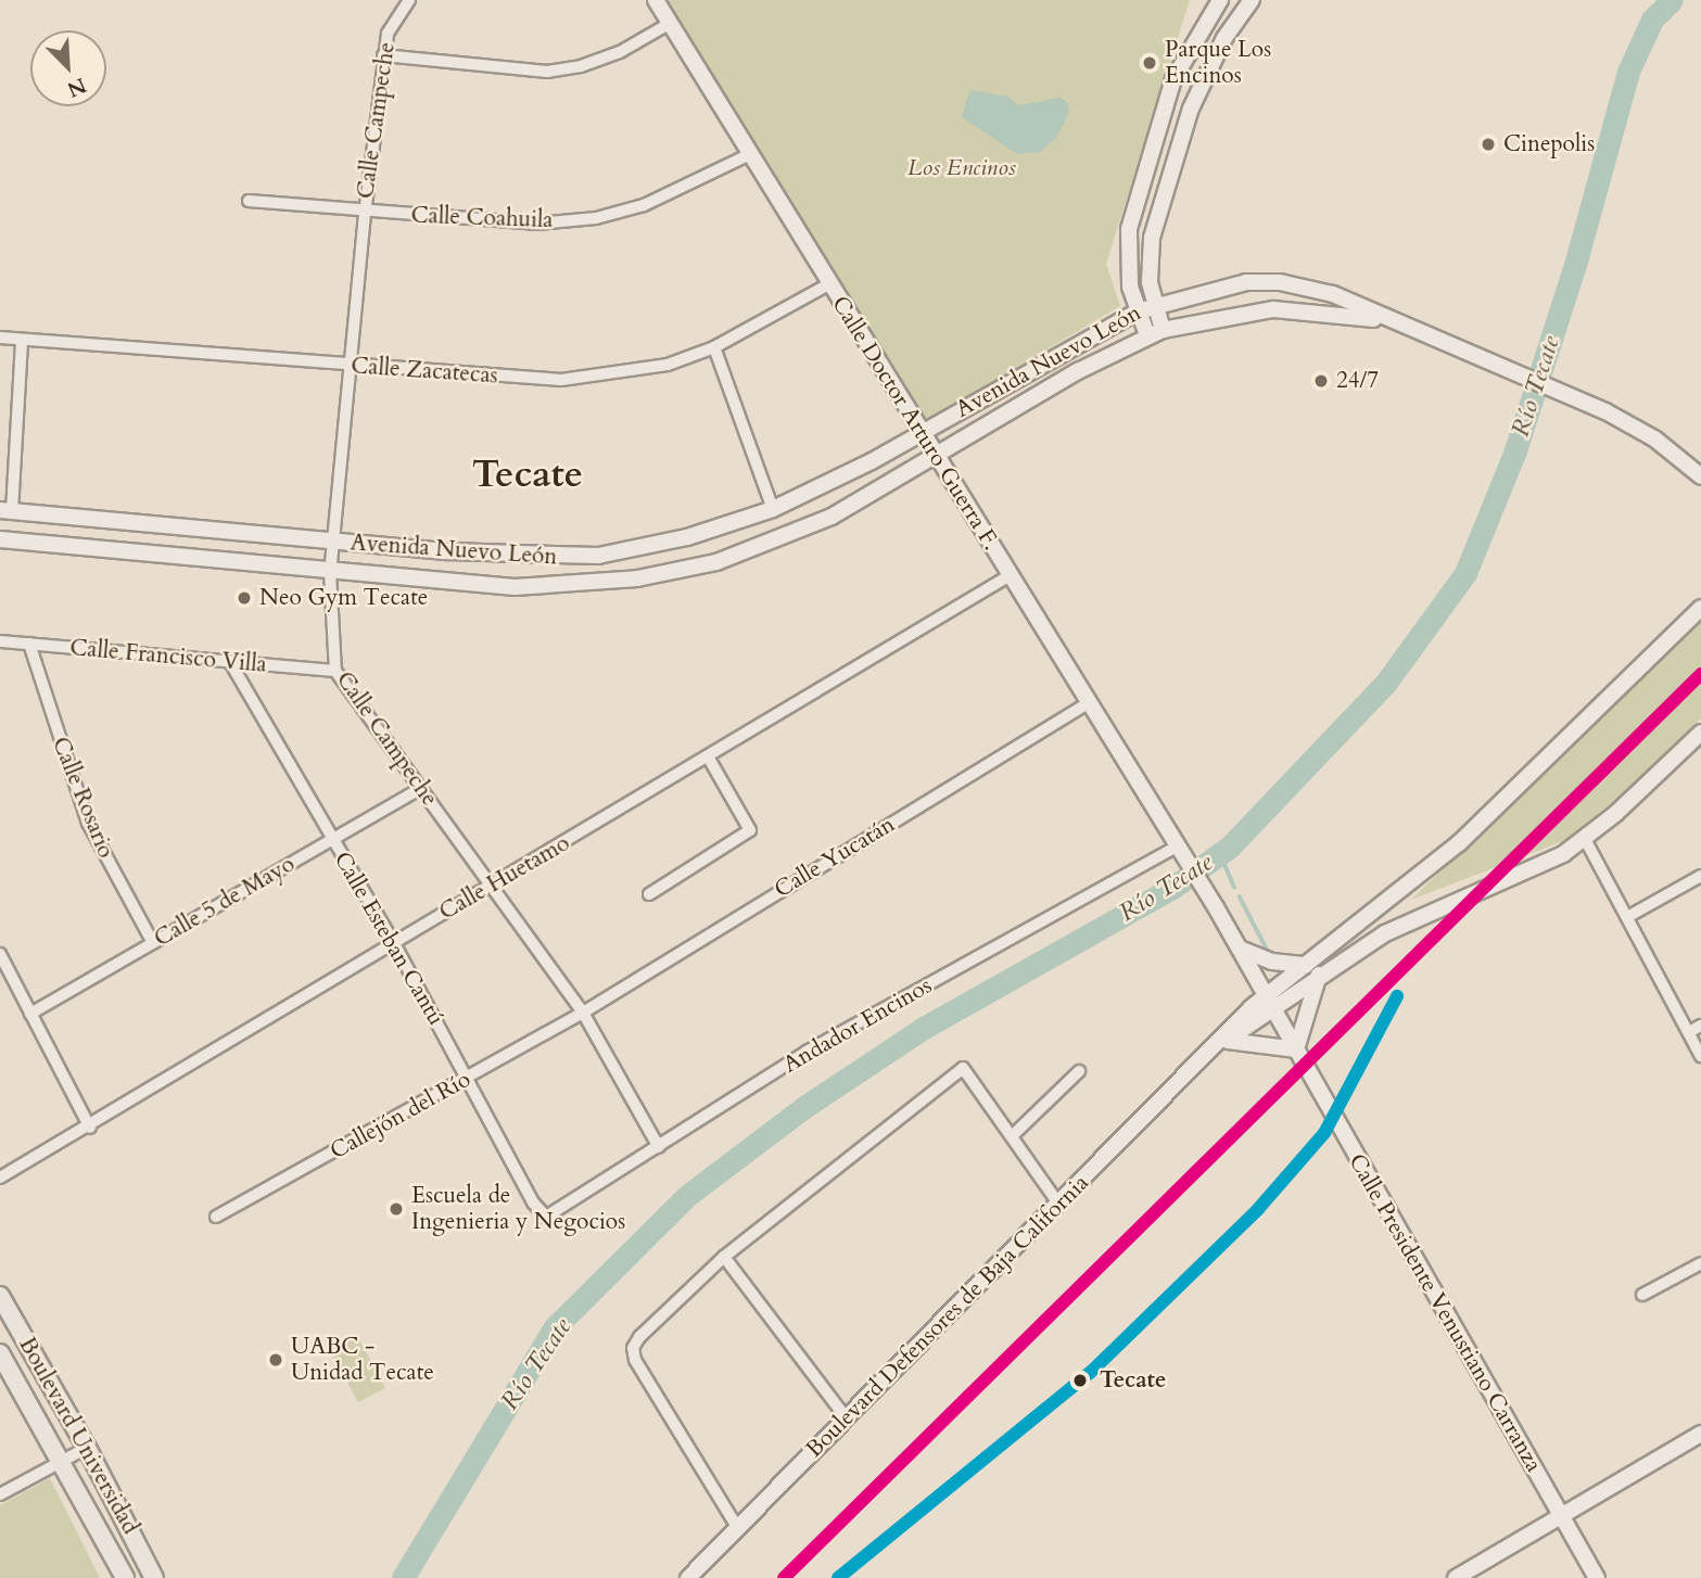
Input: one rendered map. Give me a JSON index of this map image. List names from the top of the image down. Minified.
{"streets":{"main road":["Avenida Nuevo León","Calle Doctor Arturo Guerra F.","Calle Presidente Venustiano Carranza","Boulevard Defensores de Baja California","Boulevard Universidad"],"street":["Calle Campeche","Calle Coahuila","Calle Zacatecas","Calle Francisco Villa","Calle Rosario","Calle Yucatán","Calle Huetamo","Calle 5 de Mayo","Calle Esteban Cantú","Andador Encinos","Callejón del Río"]},"crossings":[["Calle Campeche","Calle Coahuila"],["Calle Campeche","Avenida Nuevo León"],["Calle Campeche","Calle Zacatecas"],["Calle Campeche","Calle Francisco Villa"],["Calle Campeche","Calle Yucatán"],["Calle Campeche","Calle Huetamo"],["Calle Campeche","Calle 5 de Mayo"],["Calle Campeche","Andador Encinos"],["Calle Campeche","Callejón del Río"],["Calle Coahuila","Calle Doctor Arturo Guerra F."],["Avenida Nuevo León","Calle Doctor Arturo Guerra F."],["Calle Zacatecas","Calle Doctor Arturo Guerra F."],["Calle Doctor Arturo Guerra F.","Calle Yucatán"],["Calle Doctor Arturo Guerra F.","Calle Huetamo"],["Calle Doctor Arturo Guerra F.","Andador Encinos"],["Calle Doctor Arturo Guerra F.","Calle Presidente Venustiano Carranza"],["Calle Francisco Villa","Calle Rosario"],["Calle Francisco Villa","Calle Esteban Cantú"],["Calle Rosario","Calle 5 de Mayo"],["Calle Yucatán","Callejón del Río"],["Calle Huetamo","Calle Esteban Cantú"],["Calle 5 de Mayo","Calle Esteban Cantú"],["Calle Esteban Cantú","Andador Encinos"],["Calle Esteban Cantú","Callejón del Río"],["Calle Presidente Venustiano Carranza","Boulevard Defensores de Baja California"]],"districts":["Tecate"],"water":["Río Tecate"],"parks":["Los Encinos"],"places":["Parque Los Encinos","Cinepolis","24/7","Neo Gym Tecate","Escuela de Ingenieria y Negocios","UABC - Unidad Tecate","Tecate"],"north":"bottom right"}
